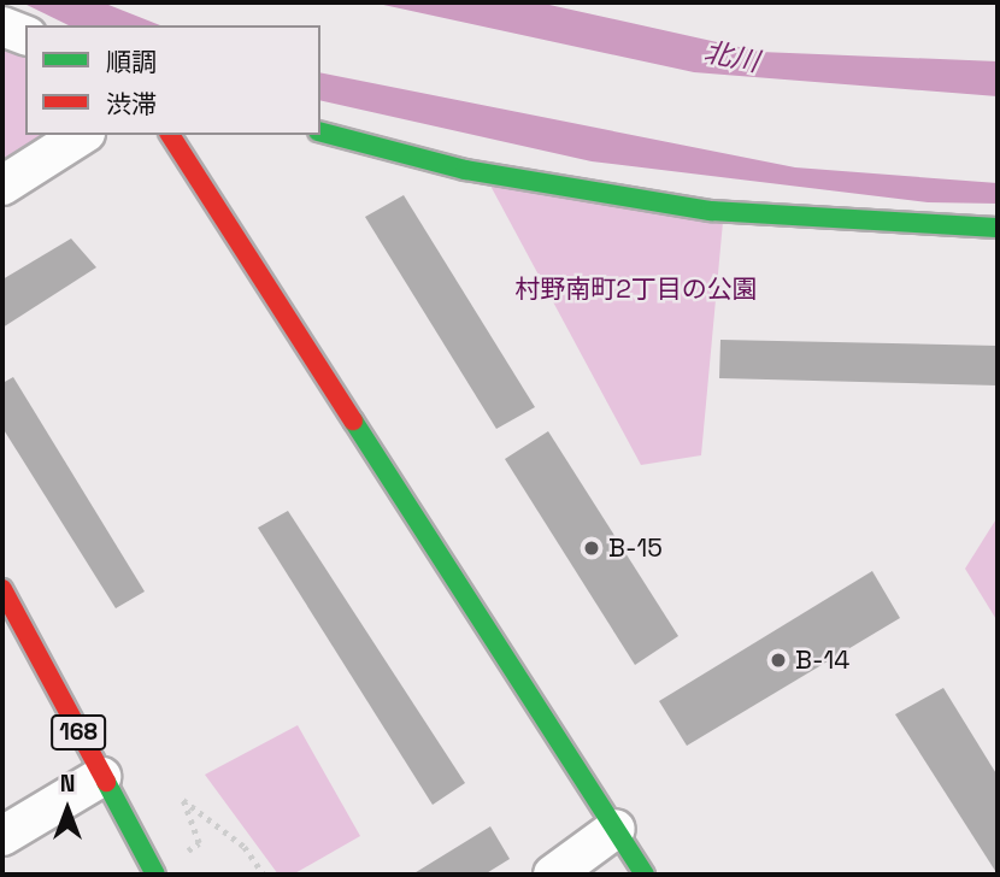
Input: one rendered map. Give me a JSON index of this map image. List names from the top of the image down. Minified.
{"streets":{"main road":["168"]},"water":["北川"],"parks":["村野南町2丁目の公園"],"places":["B-15","B-14"],"legend":["順調","渋滞"],"north":"top"}
